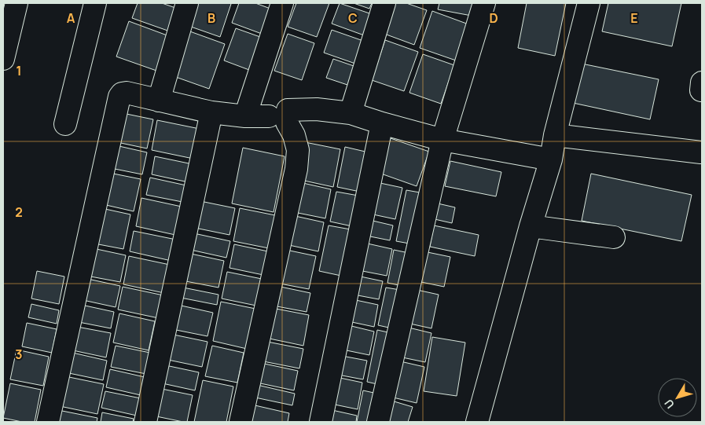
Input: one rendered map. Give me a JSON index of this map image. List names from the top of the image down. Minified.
{"north":"bottom left","grid":{"columns":["A","B","C","D","E"],"rows":["1","2","3"]}}
